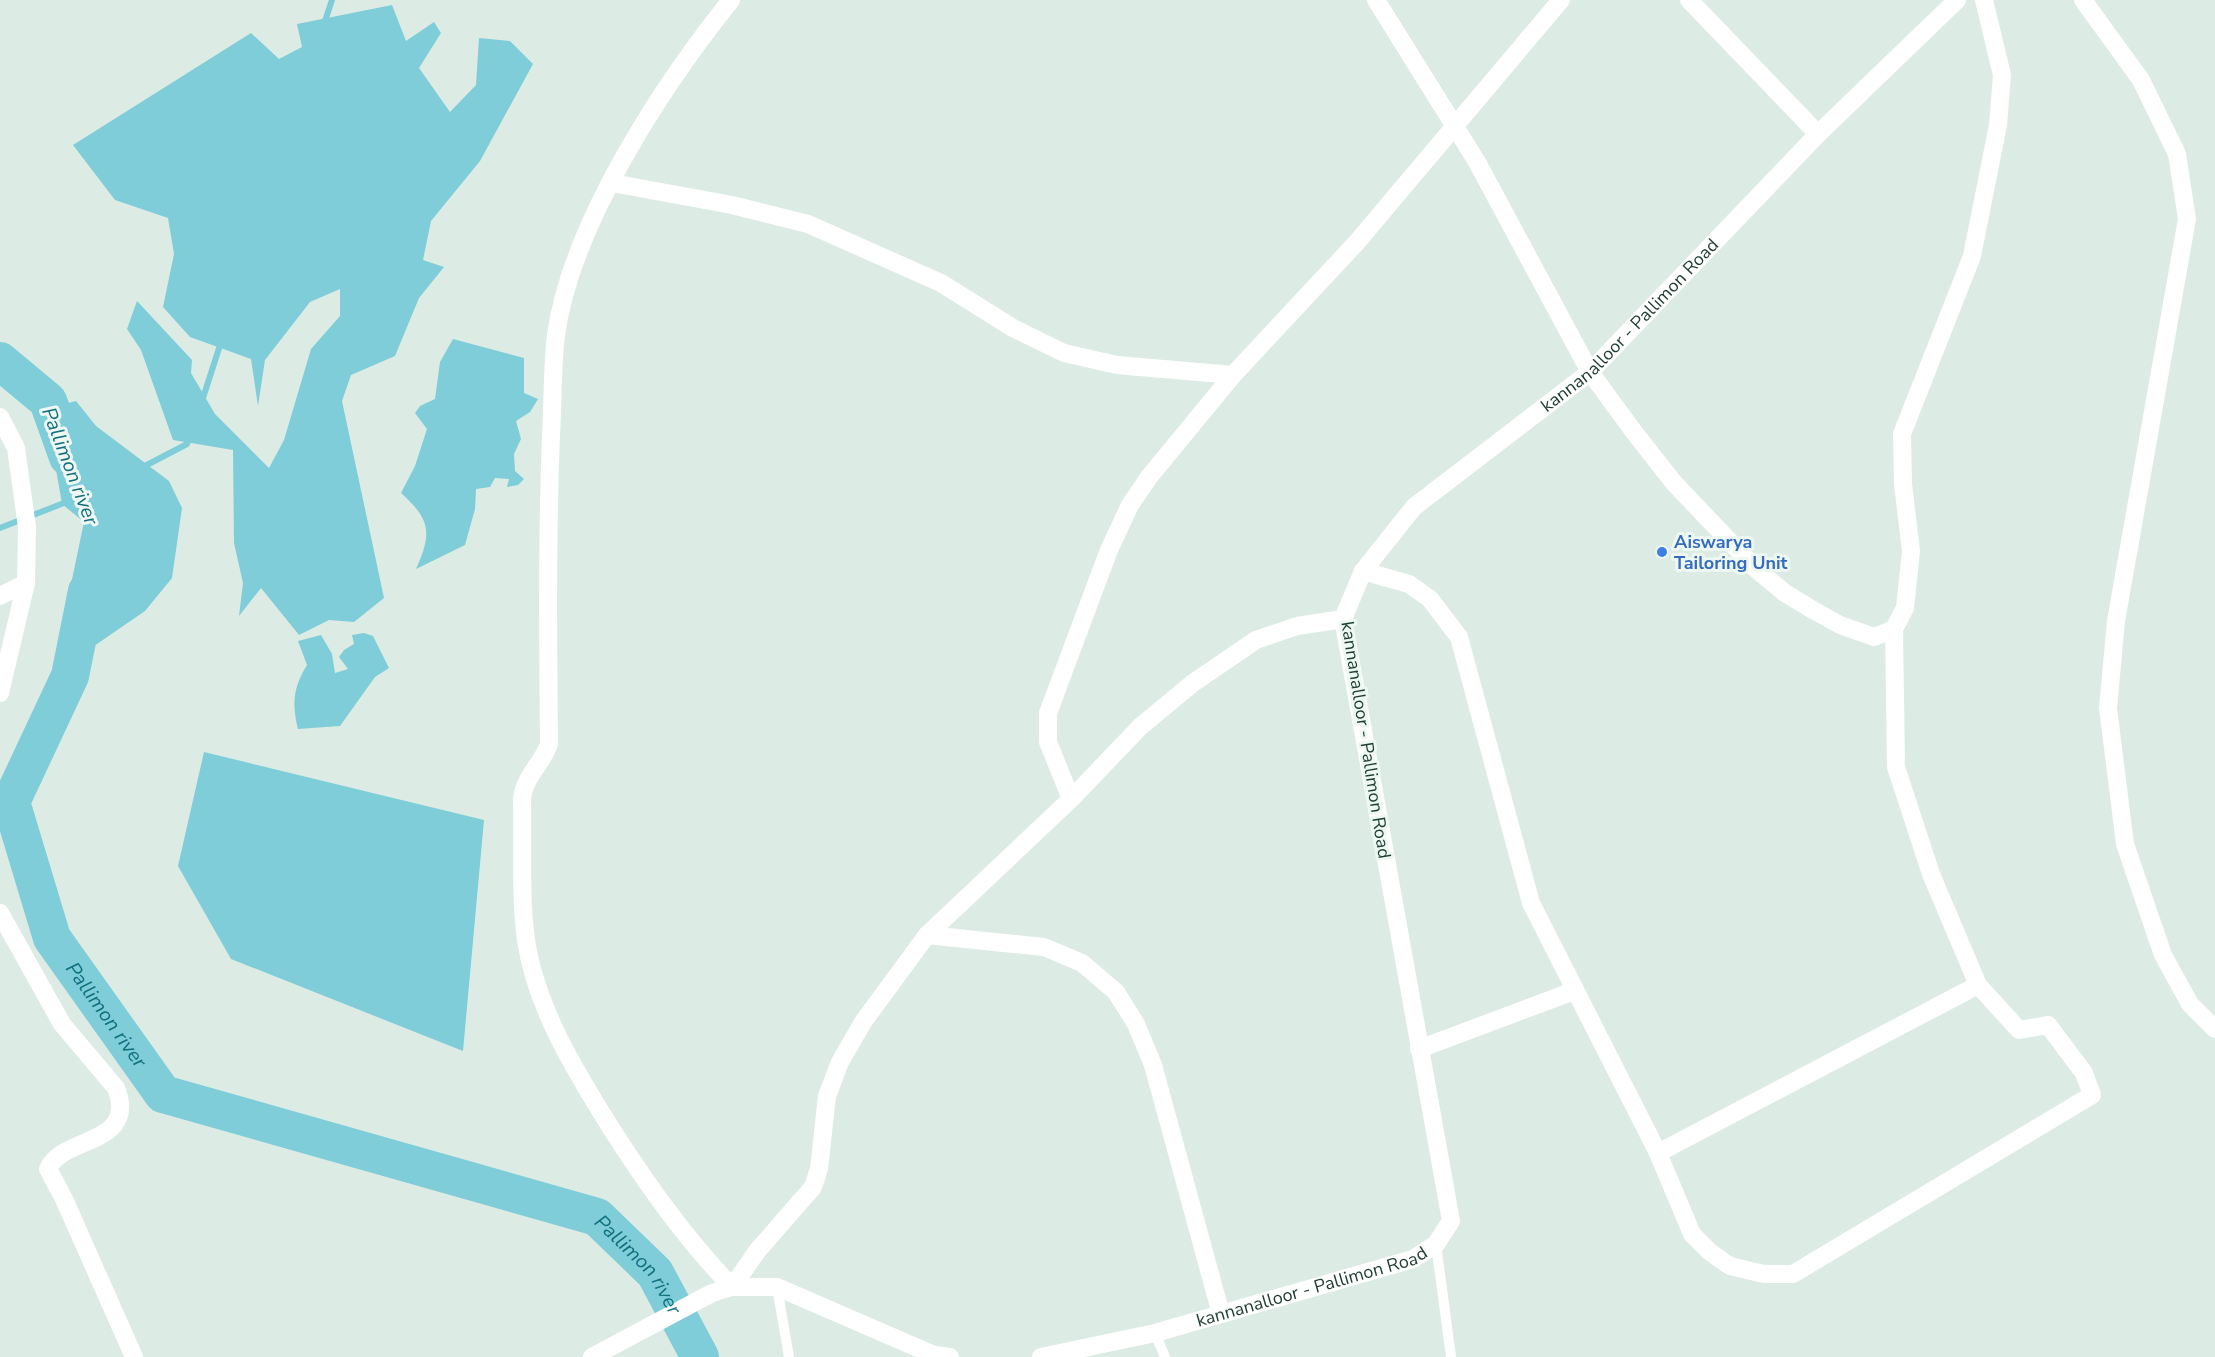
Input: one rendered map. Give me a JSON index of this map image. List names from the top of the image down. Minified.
{"streets":{"street":["kannanalloor - Pallimon Road"]},"water":["Pallimon river"],"places":["Aiswarya Tailoring Unit"]}
